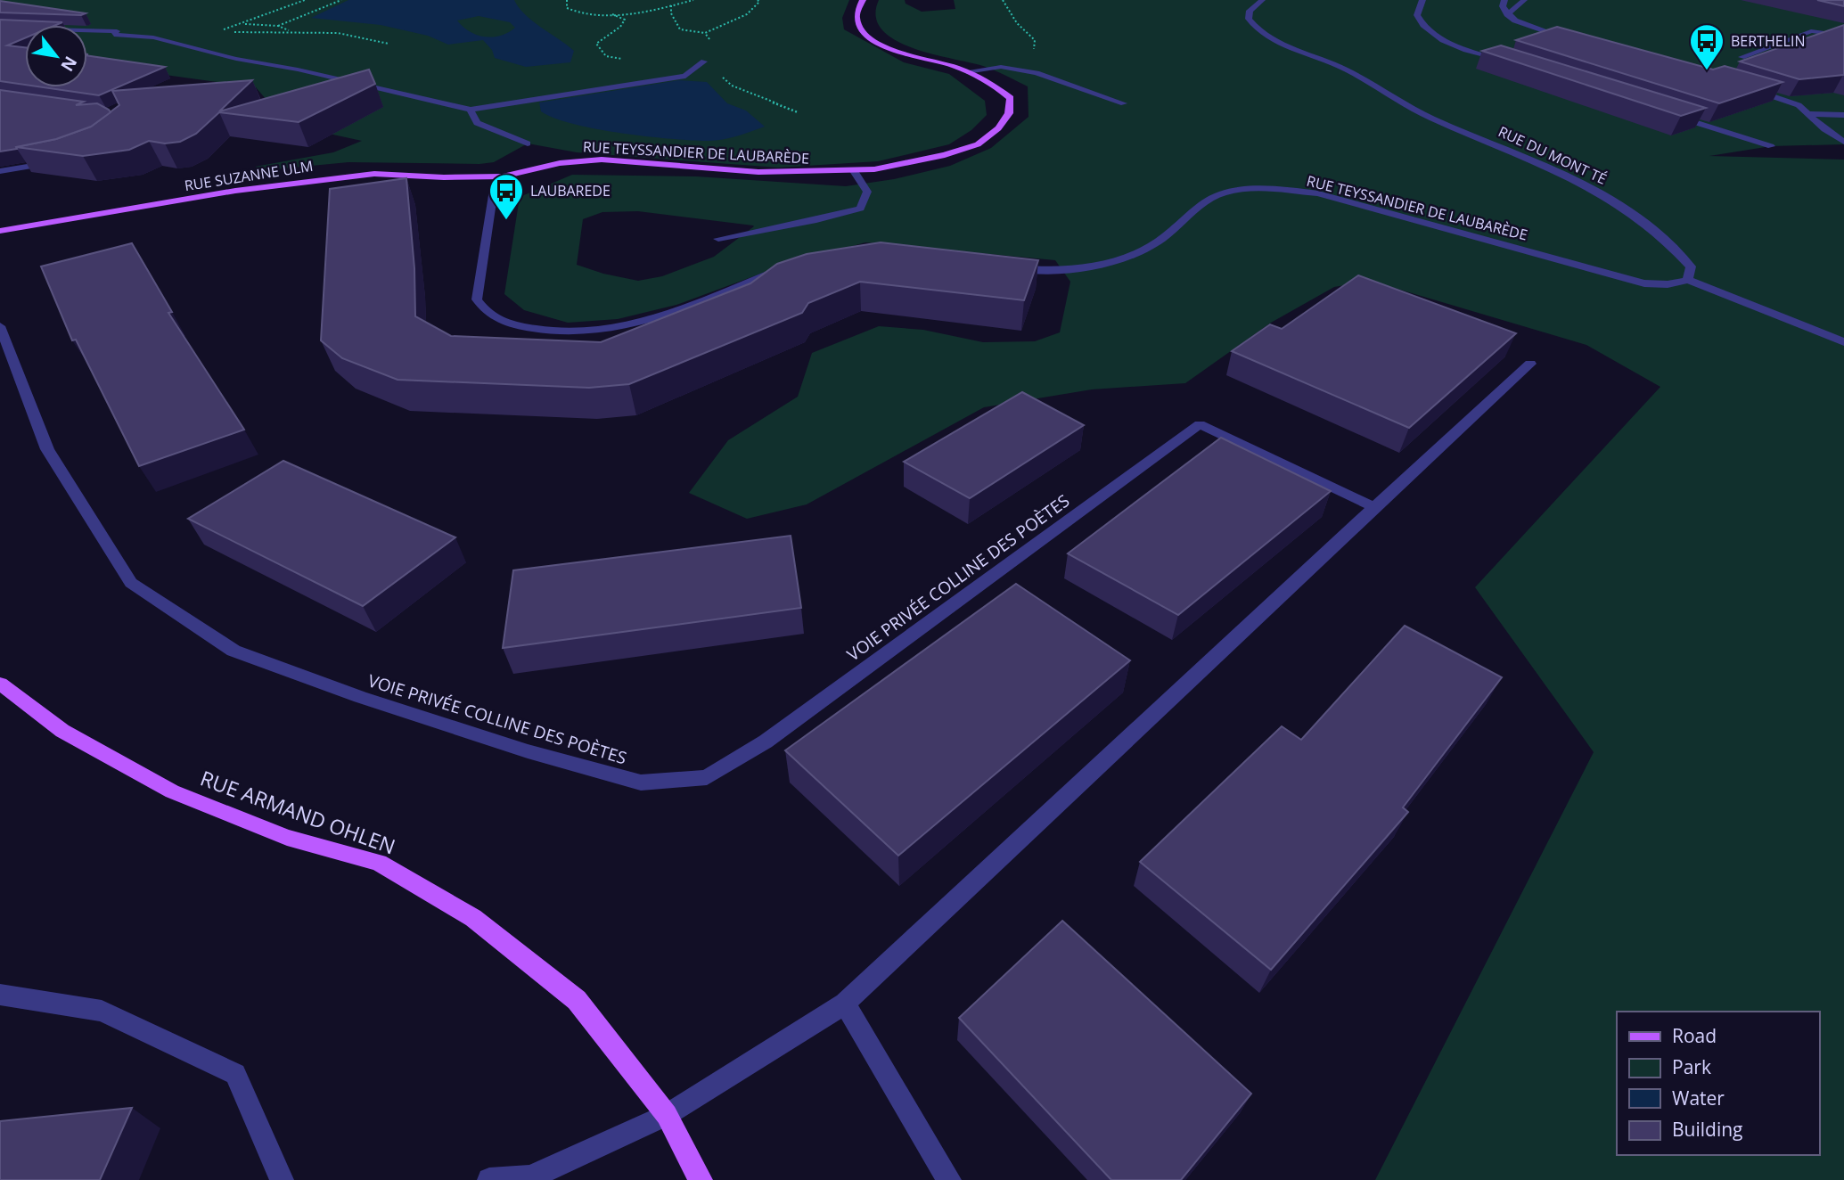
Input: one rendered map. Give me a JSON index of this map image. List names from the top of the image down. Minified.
{"streets":{"main road":["RUE TEYSSANDIER DE LAUBARÈDE","RUE SUZANNE ULM","RUE ARMAND OHLEN"],"street":["RUE DU MONT TÉ","VOIE PRIVÉE COLLINE DES POÈTES"]},"crossings":[["RUE TEYSSANDIER DE LAUBARÈDE","RUE DU MONT TÉ"],["RUE TEYSSANDIER DE LAUBARÈDE","RUE SUZANNE ULM"]],"places":{"bus stop":["BERTHELIN","LAUBAREDE"]},"legend":["Road","Park","Water","Building"],"north":"bottom right"}
